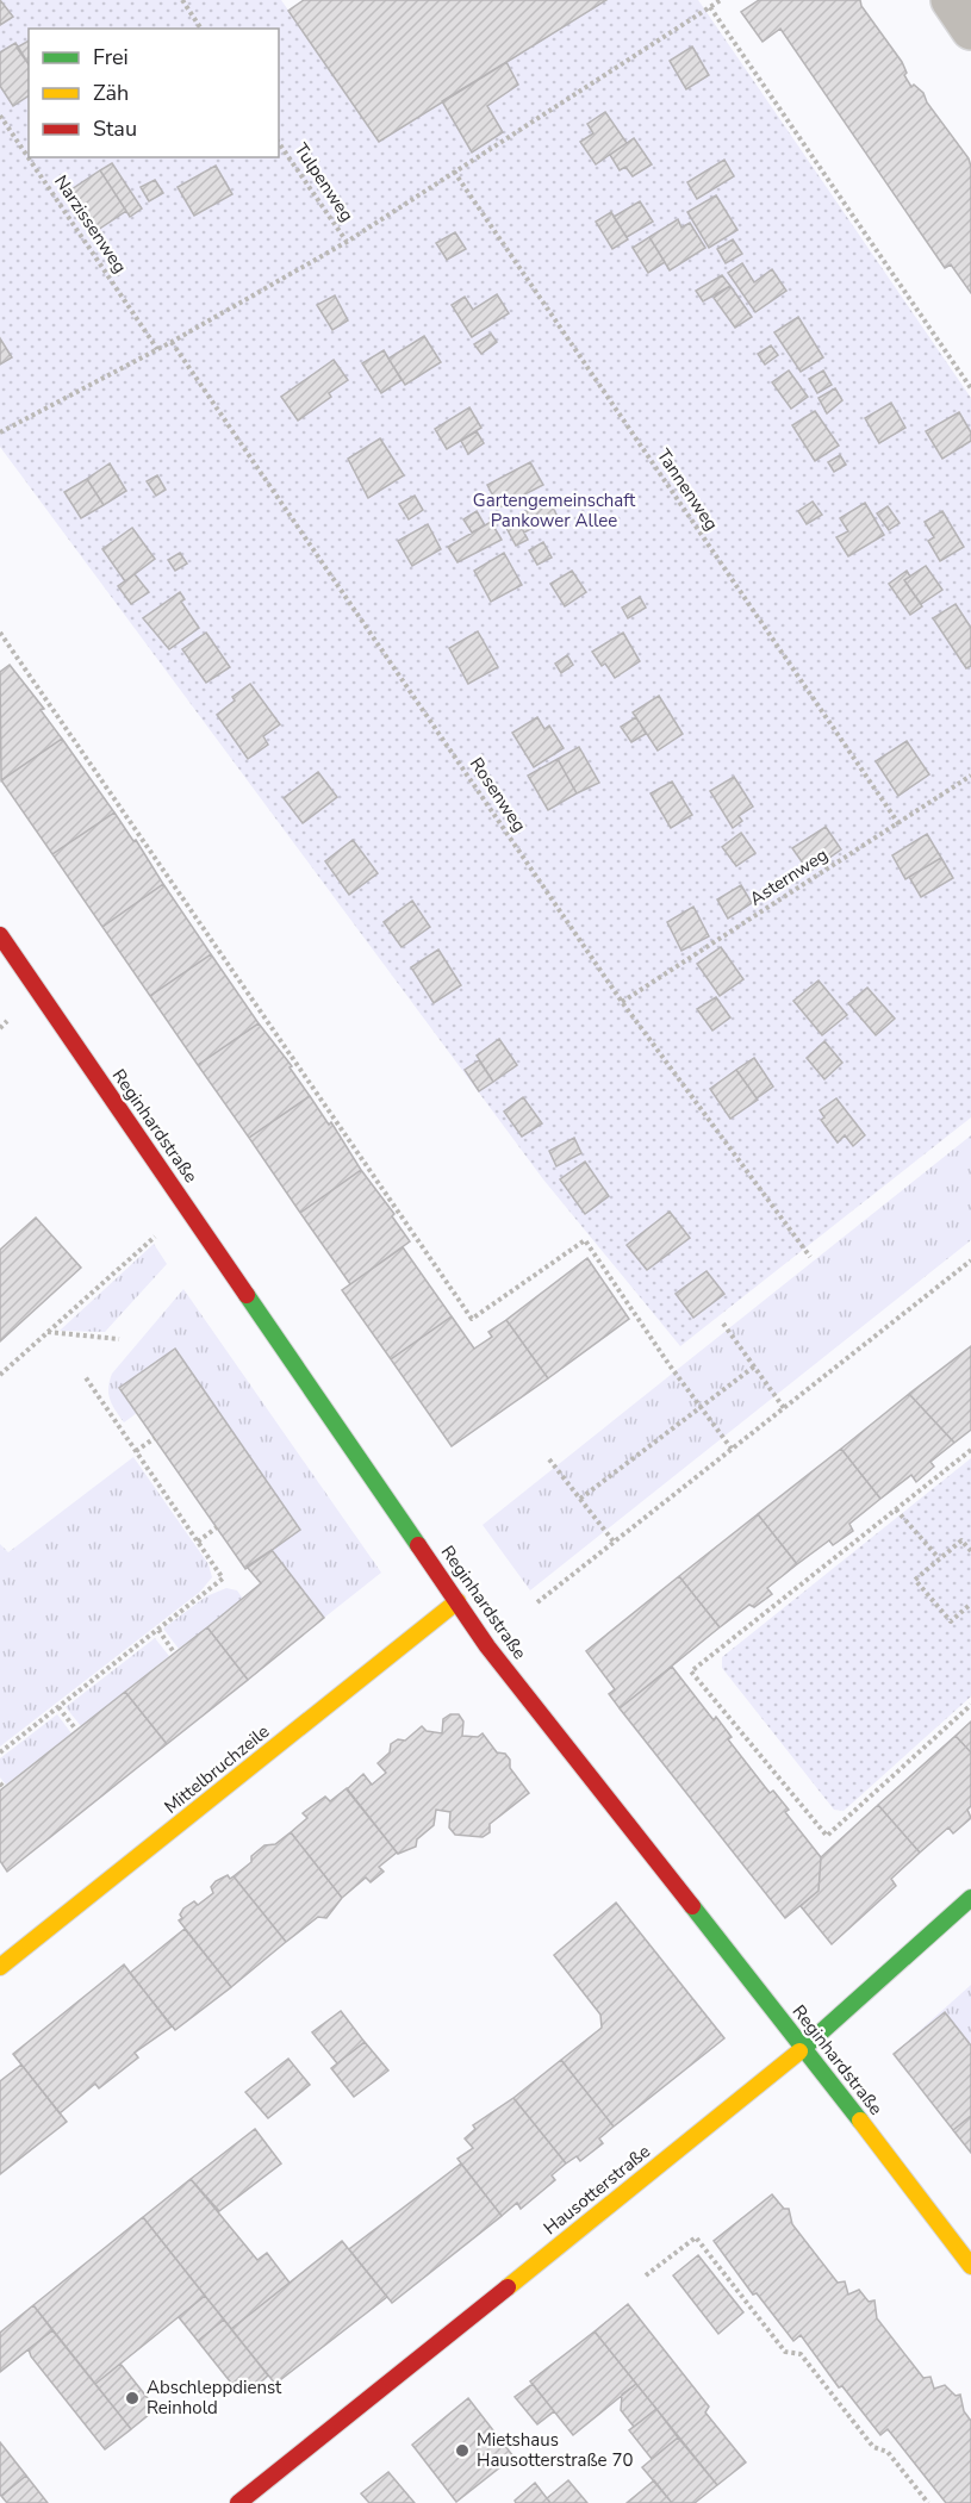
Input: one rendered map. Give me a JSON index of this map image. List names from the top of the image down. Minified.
{"streets":{"street":["Reginhardstraße","Mittelbruchzeile","Hausotterstraße"],"path":["Tulpenweg","Narzissenweg","Tannenweg","Rosenweg","Asternweg"]},"crossings":[["Tannenweg","Asternweg"],["Rosenweg","Asternweg"],["Reginhardstraße","Mittelbruchzeile"],["Reginhardstraße","Hausotterstraße"]],"parks":["Gartengemeinschaft Pankower Allee"],"places":["Abschleppdienst Reinhold","Mietshaus Hausotterstraße 70"],"legend":["Frei","Zäh","Stau"]}
